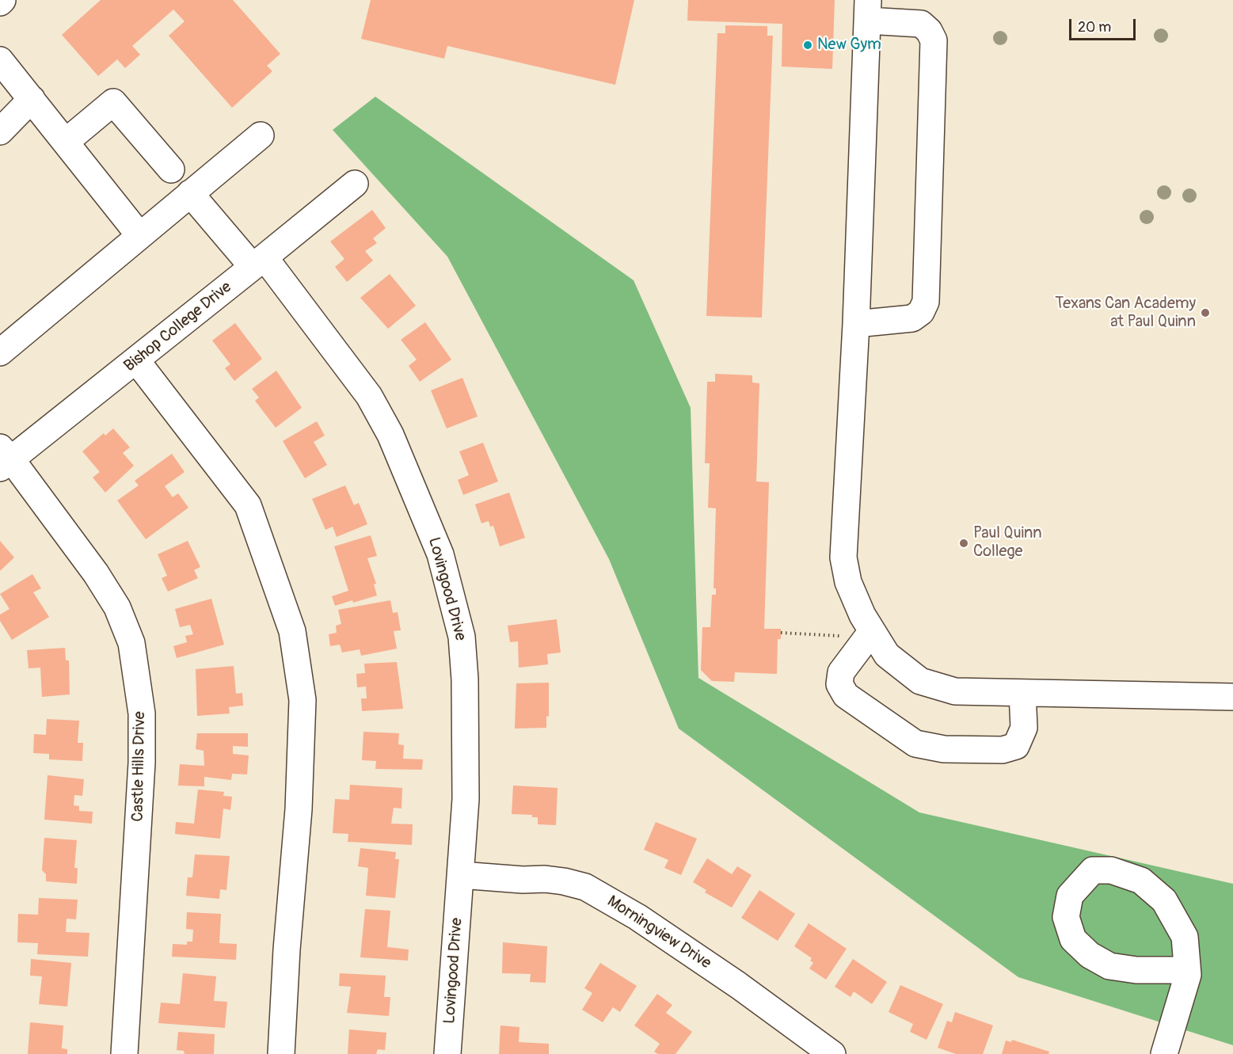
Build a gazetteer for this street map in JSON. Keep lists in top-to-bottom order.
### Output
{
  "streets": {
    "street": [
      "Bishop College Drive",
      "Lovingood Drive",
      "Castle Hills Drive",
      "Morningview Drive"
    ]
  },
  "crossings": [
    ["Bishop College Drive", "Lovingood Drive"],
    ["Bishop College Drive", "Castle Hills Drive"],
    ["Lovingood Drive", "Morningview Drive"]
  ],
  "places": ["New Gym", "Texans Can Academy at Paul Quinn", "Paul Quinn College"],
  "scale_bar": "20 m"
}
